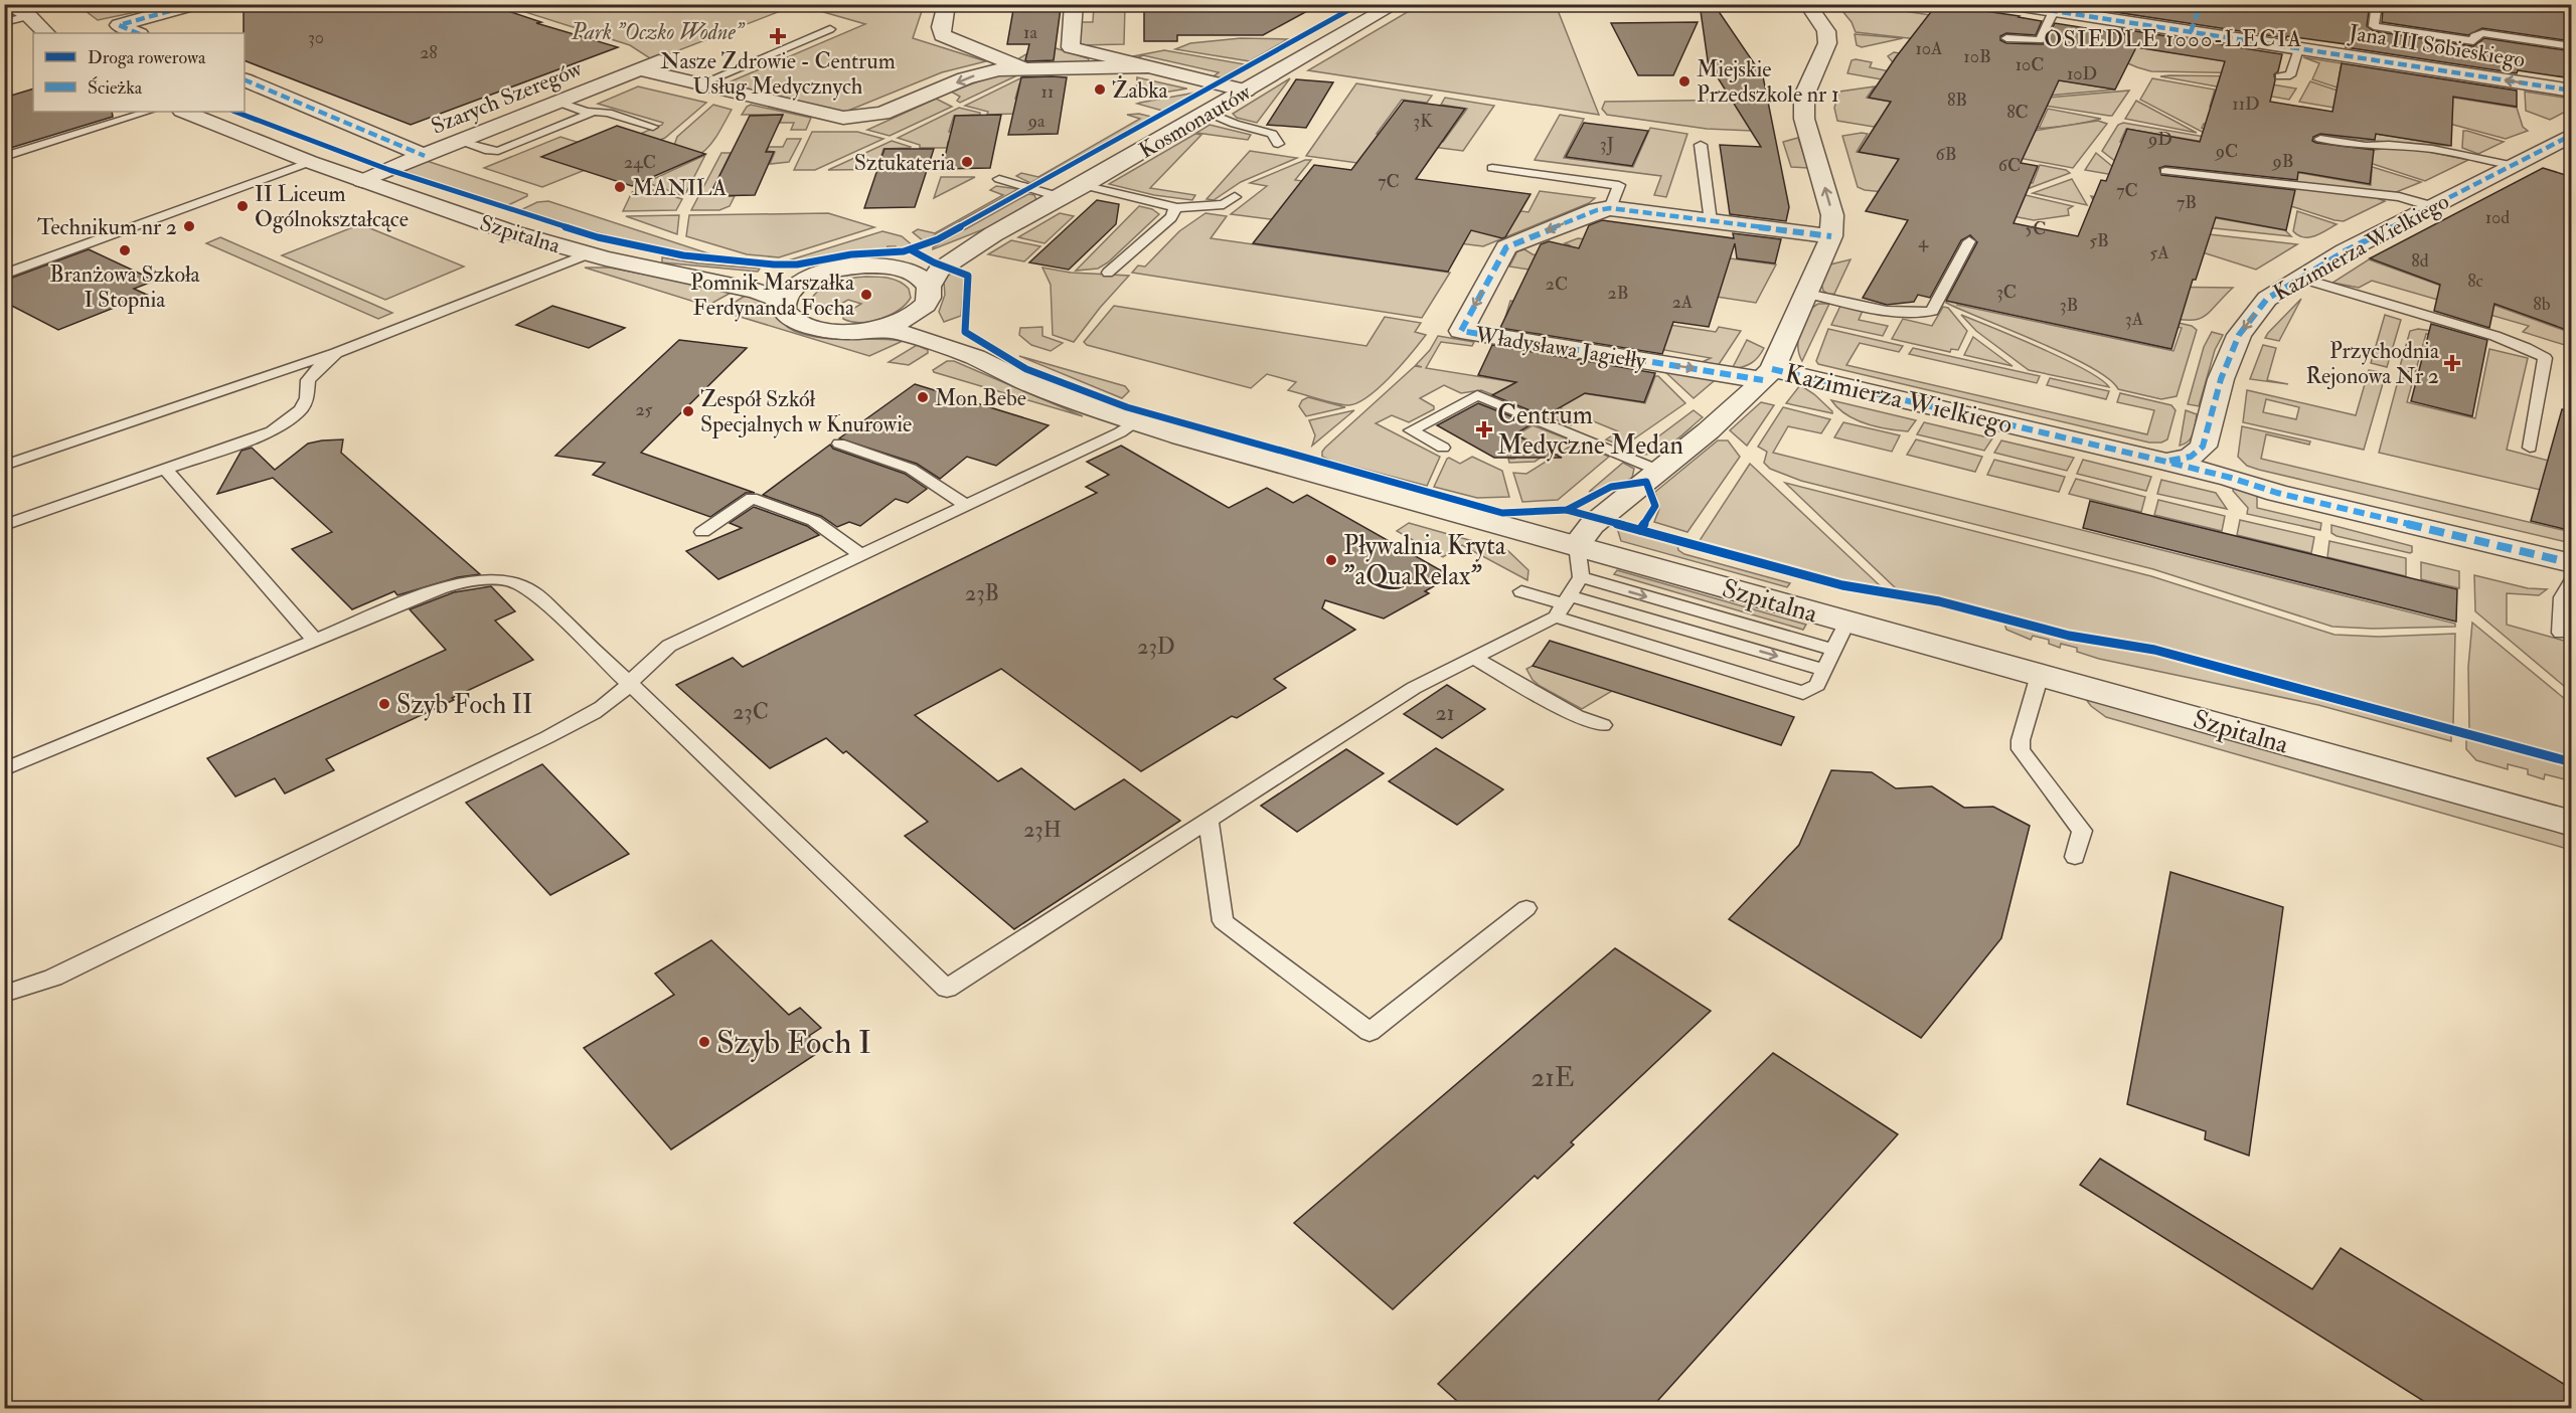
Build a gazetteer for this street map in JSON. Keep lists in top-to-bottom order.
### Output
{
  "streets": {
    "street": [
      "Jana III Sobieskiego",
      "Szarych Szeregów",
      "Kosmonautów",
      "Szpitalna",
      "Kazimierza Wielkiego",
      "Władysława Jagiełły"
    ]
  },
  "crossings": [
    ["Kosmonautów", "Szpitalna"],
    ["Kazimierza Wielkiego", "Władysława Jagiełły"]
  ],
  "one_way": ["Jana III Sobieskiego"],
  "districts": ["OSIEDLE 1000-LECIA"],
  "parks": ["Park \"Oczko Wodne\""],
  "places": {
    "health": ["Nasze Zdrowie - Centrum Usług Medycznych", "Przychodnia Rejonowa Nr 2", "Centrum Medyczne Medan"],
    "other": [
      "Miejskie Przedszkole nr 1",
      "Żabka",
      "Sztukateria",
      "MANILA",
      "II Liceum Ogólnokształcące",
      "Technikum nr 2",
      "Branżowa Szkoła I Stopnia",
      "Pomnik Marszałka Ferdynanda Focha",
      "Mon Bebe",
      "Zespół Szkół Specjalnych w Knurowie",
      "Pływalnia Kryta \"aQuaRelax\"",
      "Szyb Foch II",
      "Szyb Foch I"
    ]
  },
  "house_numbers": [
    "1a",
    "30",
    "10A",
    "28",
    "10B",
    "10C",
    "10D",
    "11",
    "8B",
    "11D",
    "8C",
    "9a",
    "3K",
    "9D",
    "3J",
    "9C",
    "6B",
    "9B",
    "24C",
    "6C",
    "7C",
    "7C",
    "7B",
    "10d",
    "5C",
    "5B",
    "4",
    "5A",
    "8d",
    "8c",
    "2C",
    "3C",
    "2B",
    "2A",
    "8b",
    "3B",
    "3A",
    "25",
    "23B",
    "23D",
    "23C",
    "21",
    "23H",
    "21E"
  ],
  "legend": ["Droga rowerowa", "Ścieżka"]
}
